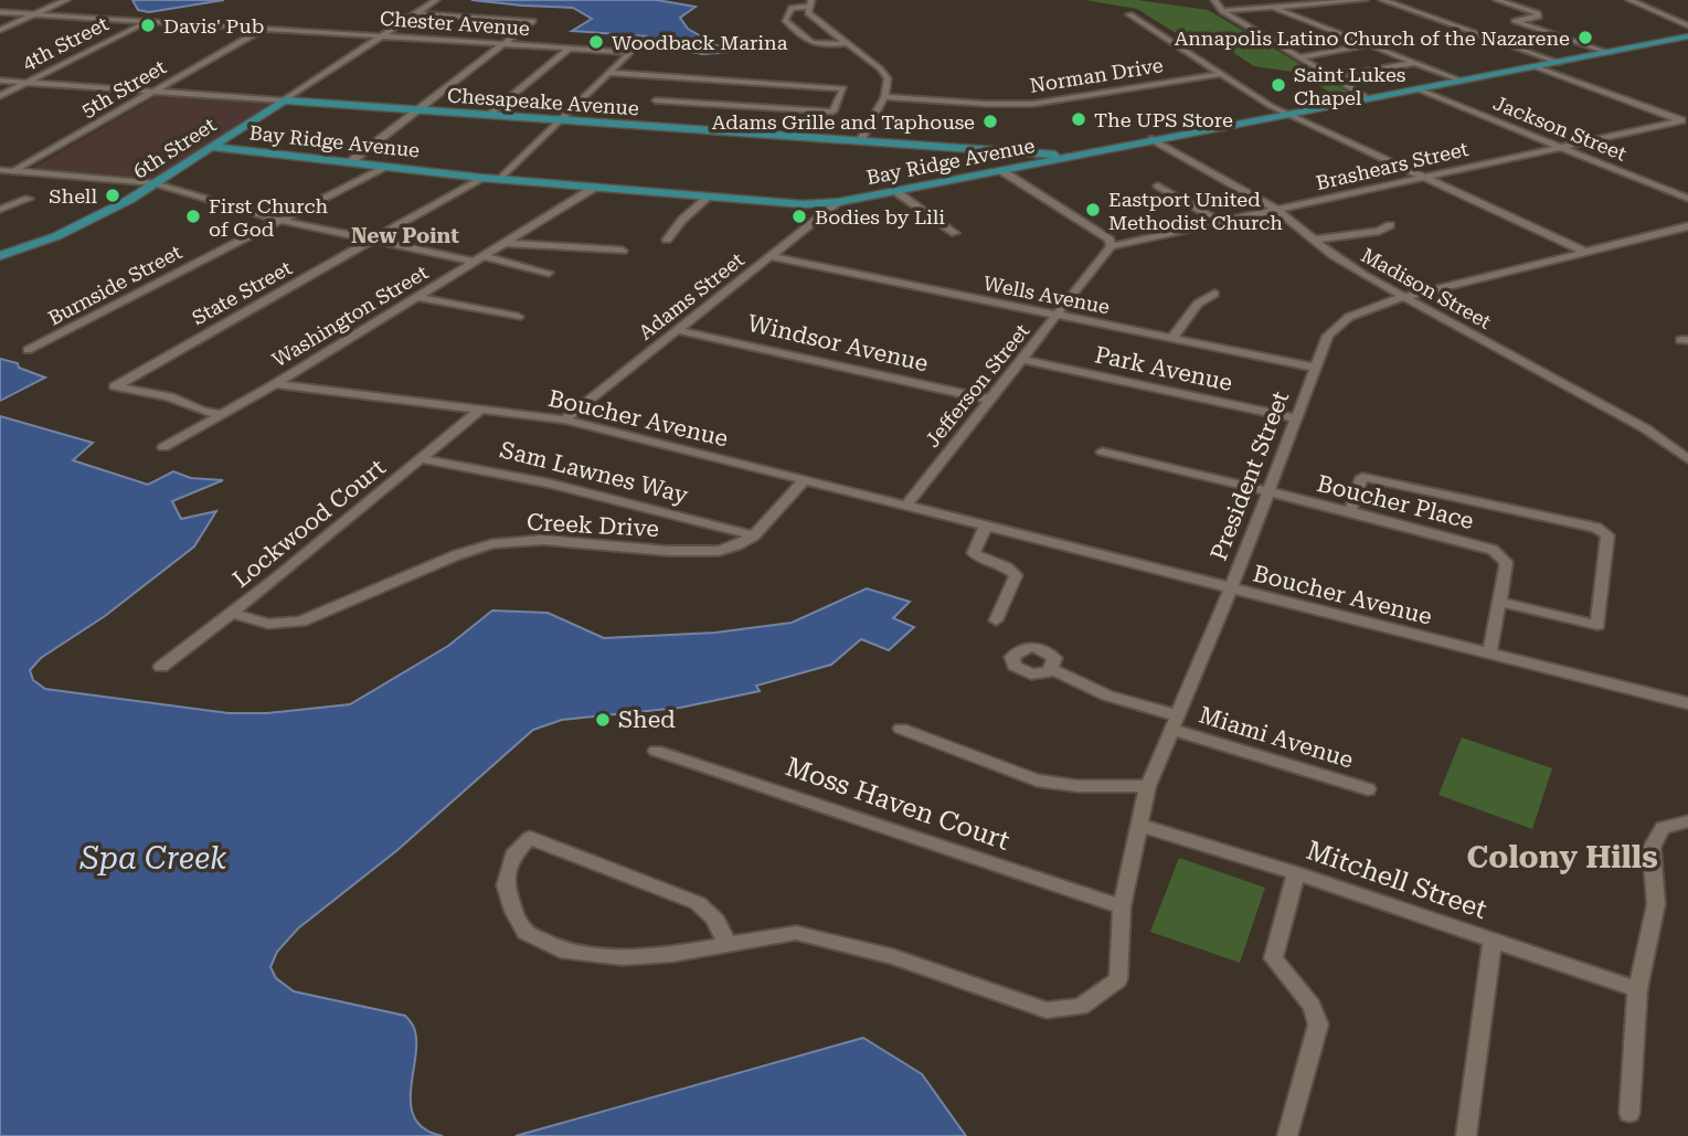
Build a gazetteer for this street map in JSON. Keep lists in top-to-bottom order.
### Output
{
  "streets": {
    "main road": ["Chesapeake Avenue", "Bay Ridge Avenue", "6th Street"],
    "street": [
      "Chester Avenue",
      "4th Street",
      "Norman Drive",
      "5th Street",
      "Jackson Street",
      "Brashears Street",
      "Burnside Street",
      "Madison Street",
      "State Street",
      "Wells Avenue",
      "Adams Street",
      "Washington Street",
      "Windsor Avenue",
      "Park Avenue",
      "Jefferson Street",
      "Boucher Avenue",
      "Sam Lawnes Way",
      "President Street",
      "Boucher Place",
      "Lockwood Court",
      "Creek Drive",
      "Miami Avenue",
      "Moss Haven Court",
      "Mitchell Street"
    ]
  },
  "crossings": [
    ["Chester Avenue", "4th Street"],
    ["Chester Avenue", "5th Street"],
    ["Chester Avenue", "6th Street"],
    ["4th Street", "Chesapeake Avenue"],
    ["5th Street", "Chesapeake Avenue"],
    ["Chesapeake Avenue", "Bay Ridge Avenue"],
    ["Chesapeake Avenue", "6th Street"],
    ["Jackson Street", "Bay Ridge Avenue"],
    ["Jackson Street", "Brashears Street"],
    ["Bay Ridge Avenue", "6th Street"],
    ["Bay Ridge Avenue", "Burnside Street"],
    ["Bay Ridge Avenue", "Madison Street"],
    ["Bay Ridge Avenue", "State Street"],
    ["Bay Ridge Avenue", "Adams Street"],
    ["Bay Ridge Avenue", "Washington Street"],
    ["Brashears Street", "Madison Street"],
    ["Brashears Street", "Jefferson Street"],
    ["Madison Street", "President Street"],
    ["State Street", "Washington Street"],
    ["Wells Avenue", "Adams Street"],
    ["Wells Avenue", "Jefferson Street"],
    ["Wells Avenue", "President Street"],
    ["Adams Street", "Windsor Avenue"],
    ["Adams Street", "Boucher Avenue"],
    ["Washington Street", "Boucher Avenue"],
    ["Windsor Avenue", "Jefferson Street"],
    ["Park Avenue", "Jefferson Street"],
    ["Park Avenue", "President Street"],
    ["Jefferson Street", "Boucher Avenue"],
    ["Boucher Avenue", "President Street"],
    ["Boucher Avenue", "Boucher Place"],
    ["Boucher Avenue", "Lockwood Court"],
    ["Boucher Avenue", "Creek Drive"],
    ["Sam Lawnes Way", "Lockwood Court"],
    ["Sam Lawnes Way", "Creek Drive"],
    ["President Street", "Boucher Place"],
    ["President Street", "Miami Avenue"],
    ["President Street", "Moss Haven Court"],
    ["President Street", "Mitchell Street"],
    ["Lockwood Court", "Creek Drive"]
  ],
  "districts": ["New Point", "Colony Hills"],
  "water": ["Spa Creek"],
  "places": [
    "Davis' Pub",
    "Annapolis Latino Church of the Nazarene",
    "Woodback Marina",
    "Saint Lukes Chapel",
    "The UPS Store",
    "Adams Grille and Taphouse",
    "Shell",
    "Eastport United Methodist Church",
    "First Church of God",
    "Bodies by Lili",
    "Shed"
  ]
}
